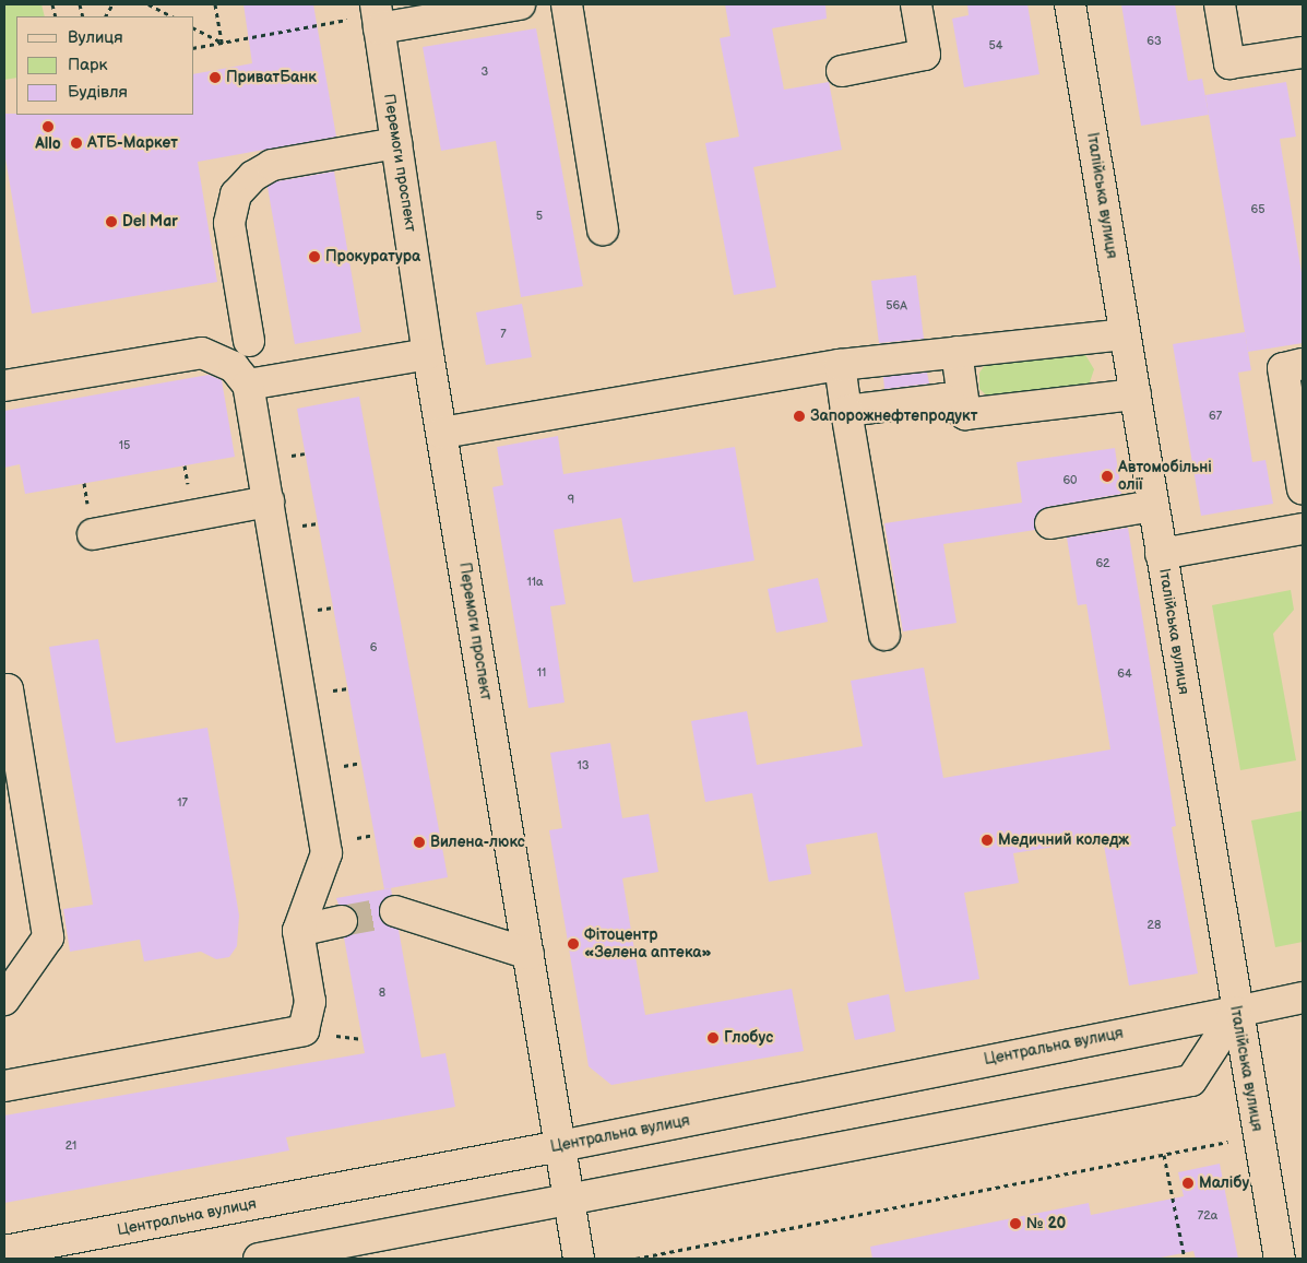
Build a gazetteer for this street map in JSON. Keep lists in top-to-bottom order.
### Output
{
  "streets": {
    "main road": ["Перемоги проспект", "Італійська вулиця", "Центральна вулиця"]
  },
  "crossings": [
    ["Перемоги проспект", "Центральна вулиця"],
    ["Італійська вулиця", "Центральна вулиця"]
  ],
  "places": [
    "ПриватБанк",
    "Allo",
    "АТБ-Маркет",
    "Del Mar",
    "Прокуратура",
    "Запорожнефтепродукт",
    "Автомобільні олії",
    "Медичний коледж",
    "Вилена-люкс",
    "Фітоцентр «Зелена аптека»",
    "Глобус",
    "Малібу",
    "№ 20"
  ],
  "house_numbers": [
    "63",
    "54",
    "3",
    "65",
    "5",
    "56А",
    "7",
    "67",
    "15",
    "60",
    "9",
    "62",
    "11а",
    "6",
    "11",
    "64",
    "13",
    "17",
    "28",
    "8",
    "21",
    "72а"
  ],
  "legend": ["Вулиця", "Парк", "Будівля"]
}
